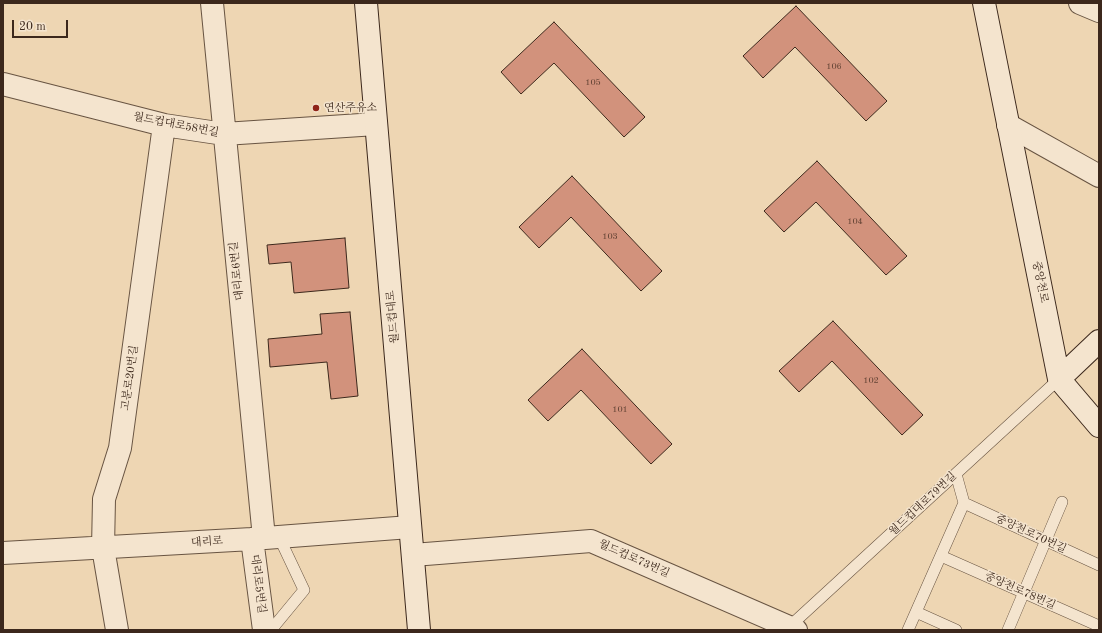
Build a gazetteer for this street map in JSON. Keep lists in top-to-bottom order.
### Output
{
  "streets": {
    "street": [
      "월드컵대로58번길",
      "대리로6번길",
      "중앙천로",
      "월드컵대로",
      "고분로20번길",
      "대리로",
      "월드컵로73번길",
      "대리로5번길"
    ],
    "lane": ["월드컵대로79번길", "중앙천로70번길", "중앙천로78번길"]
  },
  "crossings": [
    ["월드컵대로58번길", "대리로6번길"],
    ["월드컵대로58번길", "월드컵대로"],
    ["월드컵대로58번길", "고분로20번길"],
    ["대리로6번길", "대리로"],
    ["대리로6번길", "대리로5번길"],
    ["중앙천로", "월드컵대로79번길"],
    ["월드컵대로", "대리로"],
    ["월드컵대로", "월드컵로73번길"],
    ["고분로20번길", "대리로"],
    ["월드컵대로79번길", "월드컵로73번길"],
    ["대리로", "대리로5번길"]
  ],
  "places": ["연산주유소"],
  "house_numbers": [
    "106",
    "105",
    "104",
    "103",
    "102",
    "101"
  ],
  "scale_bar": "20 m"
}
